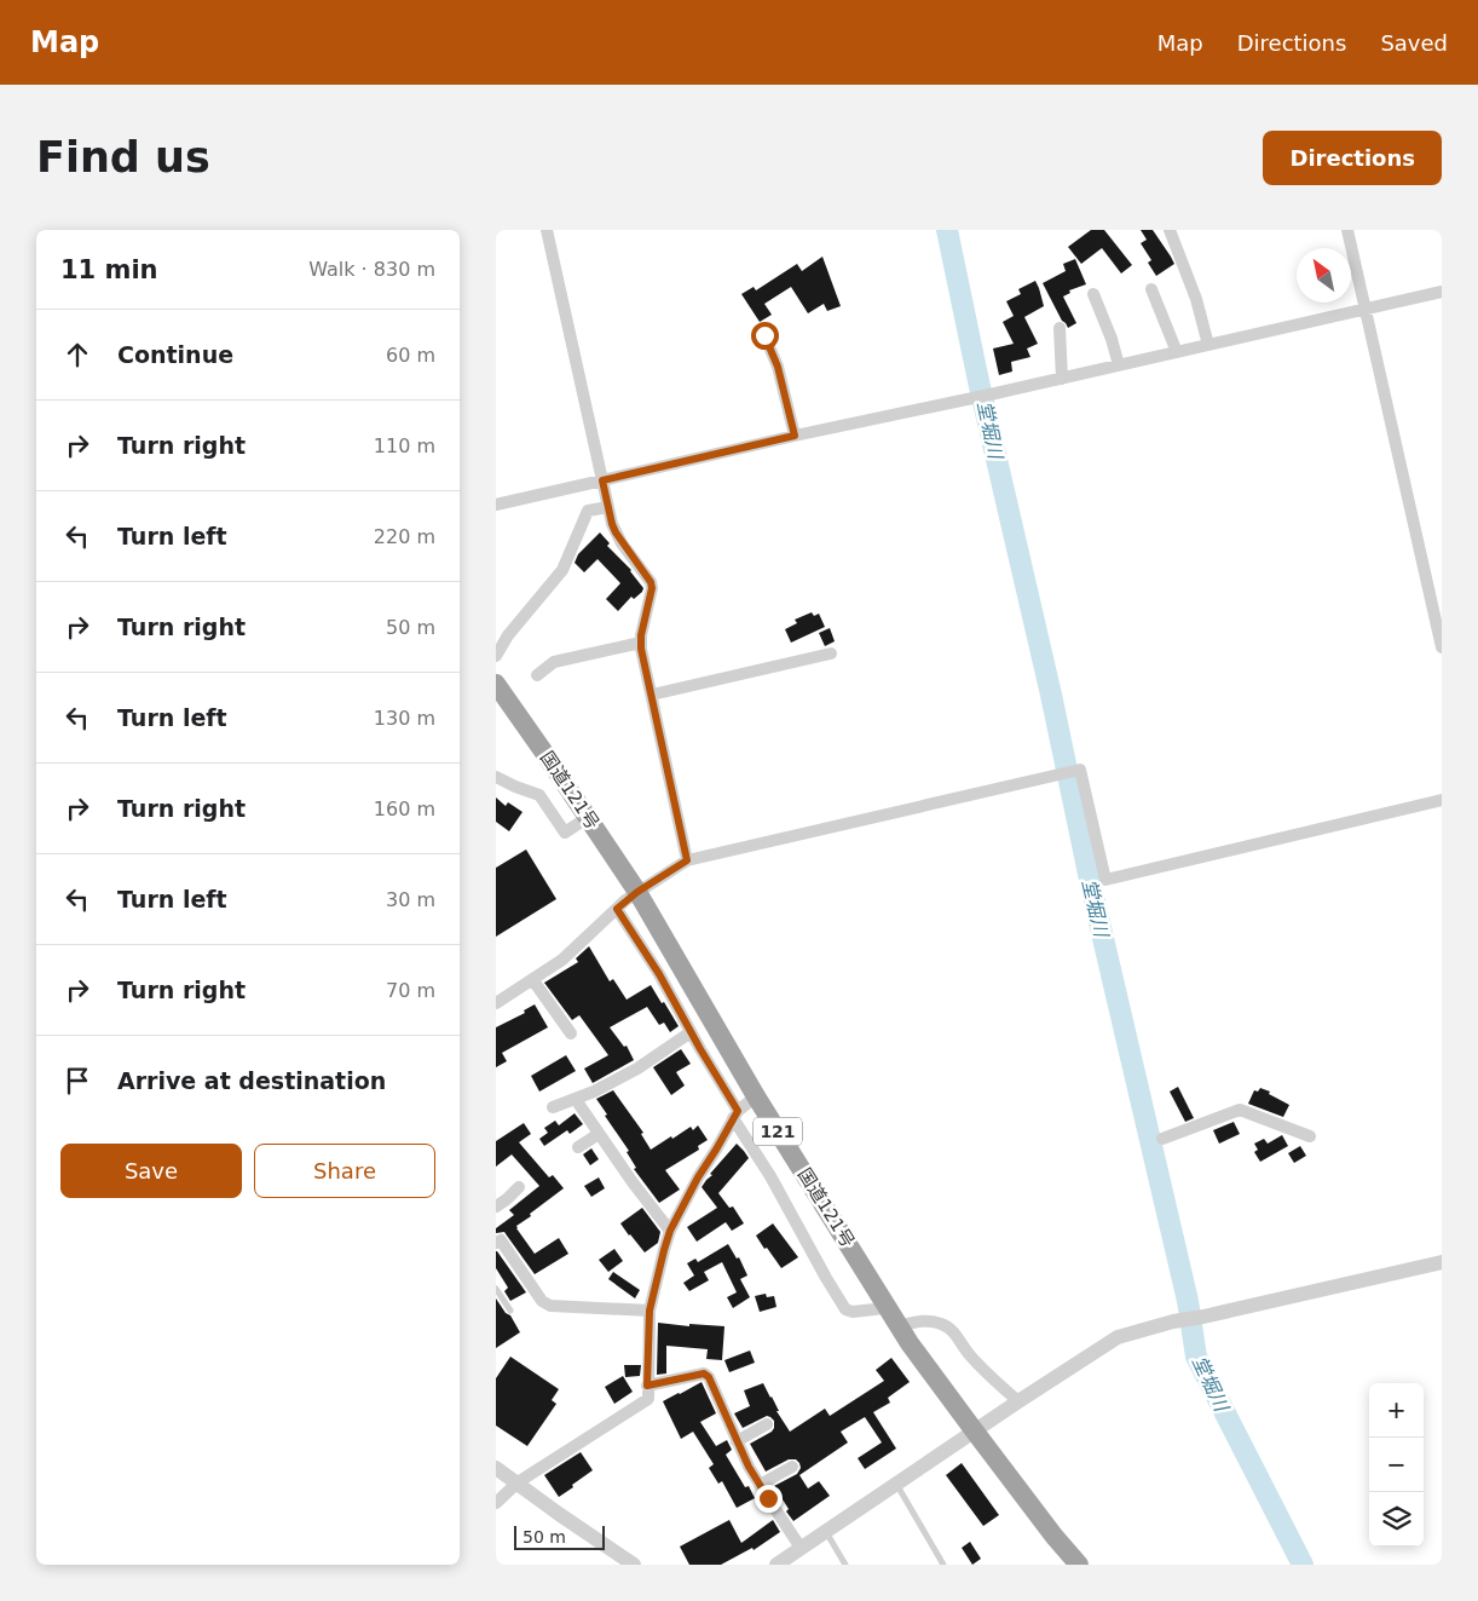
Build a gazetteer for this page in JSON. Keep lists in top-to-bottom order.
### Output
{
  "streets": {
    "highway": ["国道121号", "121"]
  },
  "water": ["堂堀川"],
  "scale_bar": "50 m",
  "north": "top left",
  "page": {
    "header": "Map",
    "nav": ["Map", "Directions", "Saved"],
    "buttons": [
      "Directions",
      ["Save", "Share"]
    ],
    "title": "Find us",
    "heading": ["11 min", "Walk · 830 m"],
    "list": [
      ["Continue", "60 m"],
      ["Turn right", "110 m"],
      ["Turn left", "220 m"],
      ["Turn right", "50 m"],
      ["Turn left", "130 m"],
      ["Turn right", "160 m"],
      ["Turn left", "30 m"],
      ["Turn right", "70 m"],
      "Arrive at destination"
    ],
    "map_buttons": ["+", "−"],
    "scale": "50 m"
  }
}
